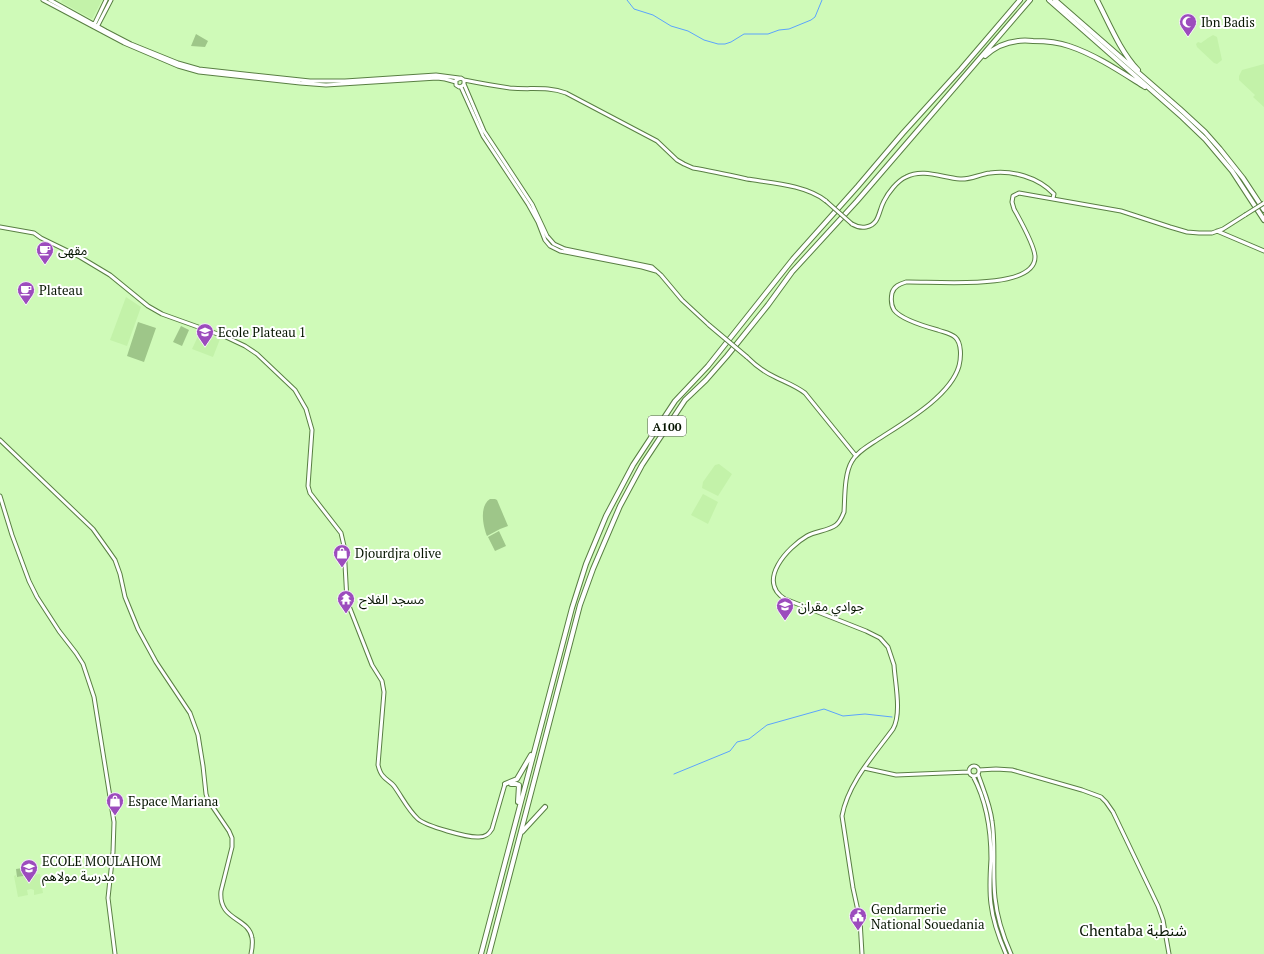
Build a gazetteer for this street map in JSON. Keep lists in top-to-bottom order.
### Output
{
  "streets": {
    "highway": ["A100"]
  },
  "districts": ["Chentaba شنطبة"],
  "places": {
    "mosque": ["Ibn Badis"],
    "cafe": ["مقهى", "Plateau"],
    "school or university": ["Ecole Plateau 1", "جوادي مقران", "ECOLE MOULAHOM مدرسة مولاهم"],
    "shop": ["Djourdjra olive", "Espace Mariana"],
    "temple": ["مسجد الفلاح"],
    "public building": ["Gendarmerie National Souedania"]
  }
}
